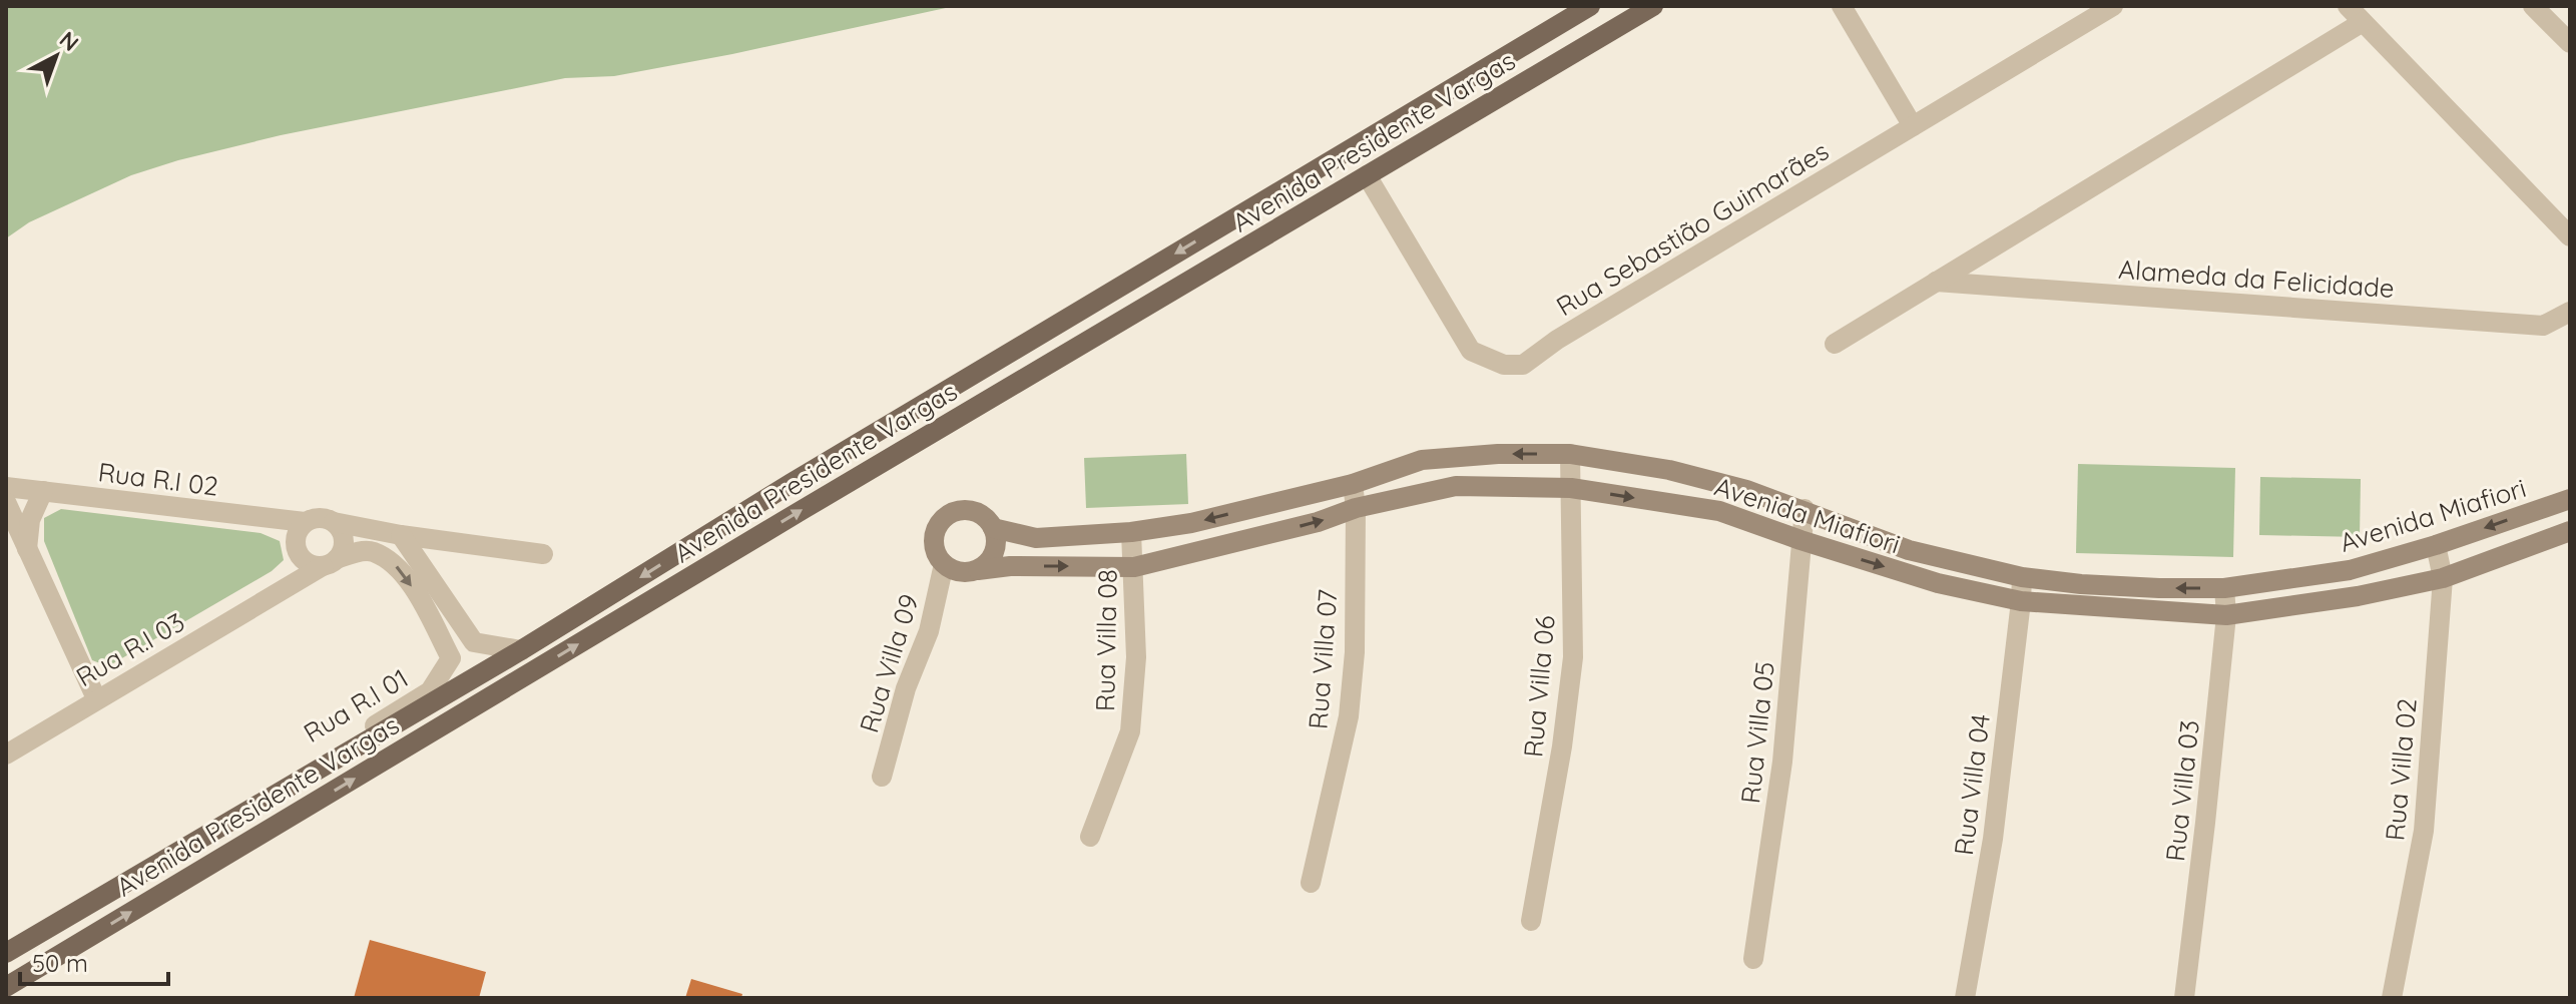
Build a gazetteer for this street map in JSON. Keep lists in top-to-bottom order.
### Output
{
  "streets": {
    "main road": ["Avenida Presidente Vargas"],
    "street": [
      "Rua Sebastião Guimarães",
      "Alameda da Felicidade",
      "Rua R.I 02",
      "Avenida Miafiori",
      "Rua Villa 08",
      "Rua R.I 03",
      "Rua Villa 07",
      "Rua Villa 09",
      "Rua Villa 06",
      "Rua R.I 01",
      "Rua Villa 05",
      "Rua Villa 02",
      "Rua Villa 04",
      "Rua Villa 03"
    ]
  },
  "crossings": [
    ["Avenida Presidente Vargas", "Rua Sebastião Guimarães"],
    ["Avenida Presidente Vargas", "Rua R.I 01"],
    ["Rua R.I 02", "Rua R.I 03"],
    ["Avenida Miafiori", "Rua Villa 08"],
    ["Avenida Miafiori", "Rua Villa 07"],
    ["Avenida Miafiori", "Rua Villa 09"],
    ["Avenida Miafiori", "Rua Villa 06"],
    ["Avenida Miafiori", "Rua Villa 05"],
    ["Avenida Miafiori", "Rua Villa 02"],
    ["Avenida Miafiori", "Rua Villa 04"],
    ["Avenida Miafiori", "Rua Villa 03"]
  ],
  "scale_bar": "50 m",
  "north": "top right"
}
